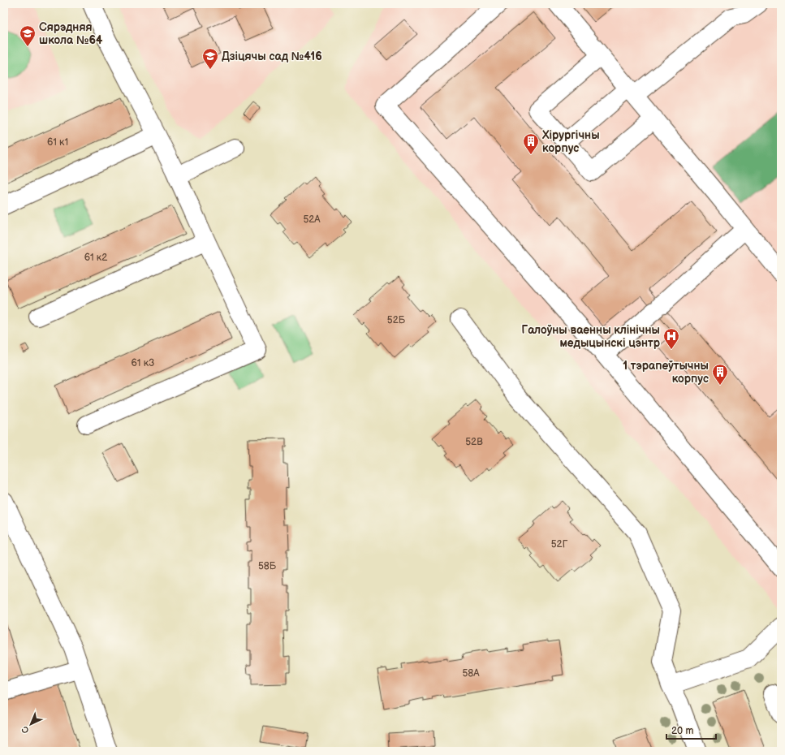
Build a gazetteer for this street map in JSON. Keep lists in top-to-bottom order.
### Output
{
  "places": {
    "school or university": ["Сярэдняя школа №64", "Дзіцячы сад №416"],
    "building": ["Хірургічны корпус", "1 тэрапеўтычны корпус"],
    "hospital": ["Галоўны ваенны клінічны медыцынскі цэнтр"]
  },
  "house_numbers": [
    "61 к1",
    "52А",
    "61 к2",
    "52Б",
    "61 к3",
    "52В",
    "52Г",
    "58Б",
    "58А"
  ],
  "scale_bar": "20 m",
  "north": "bottom left"
}
